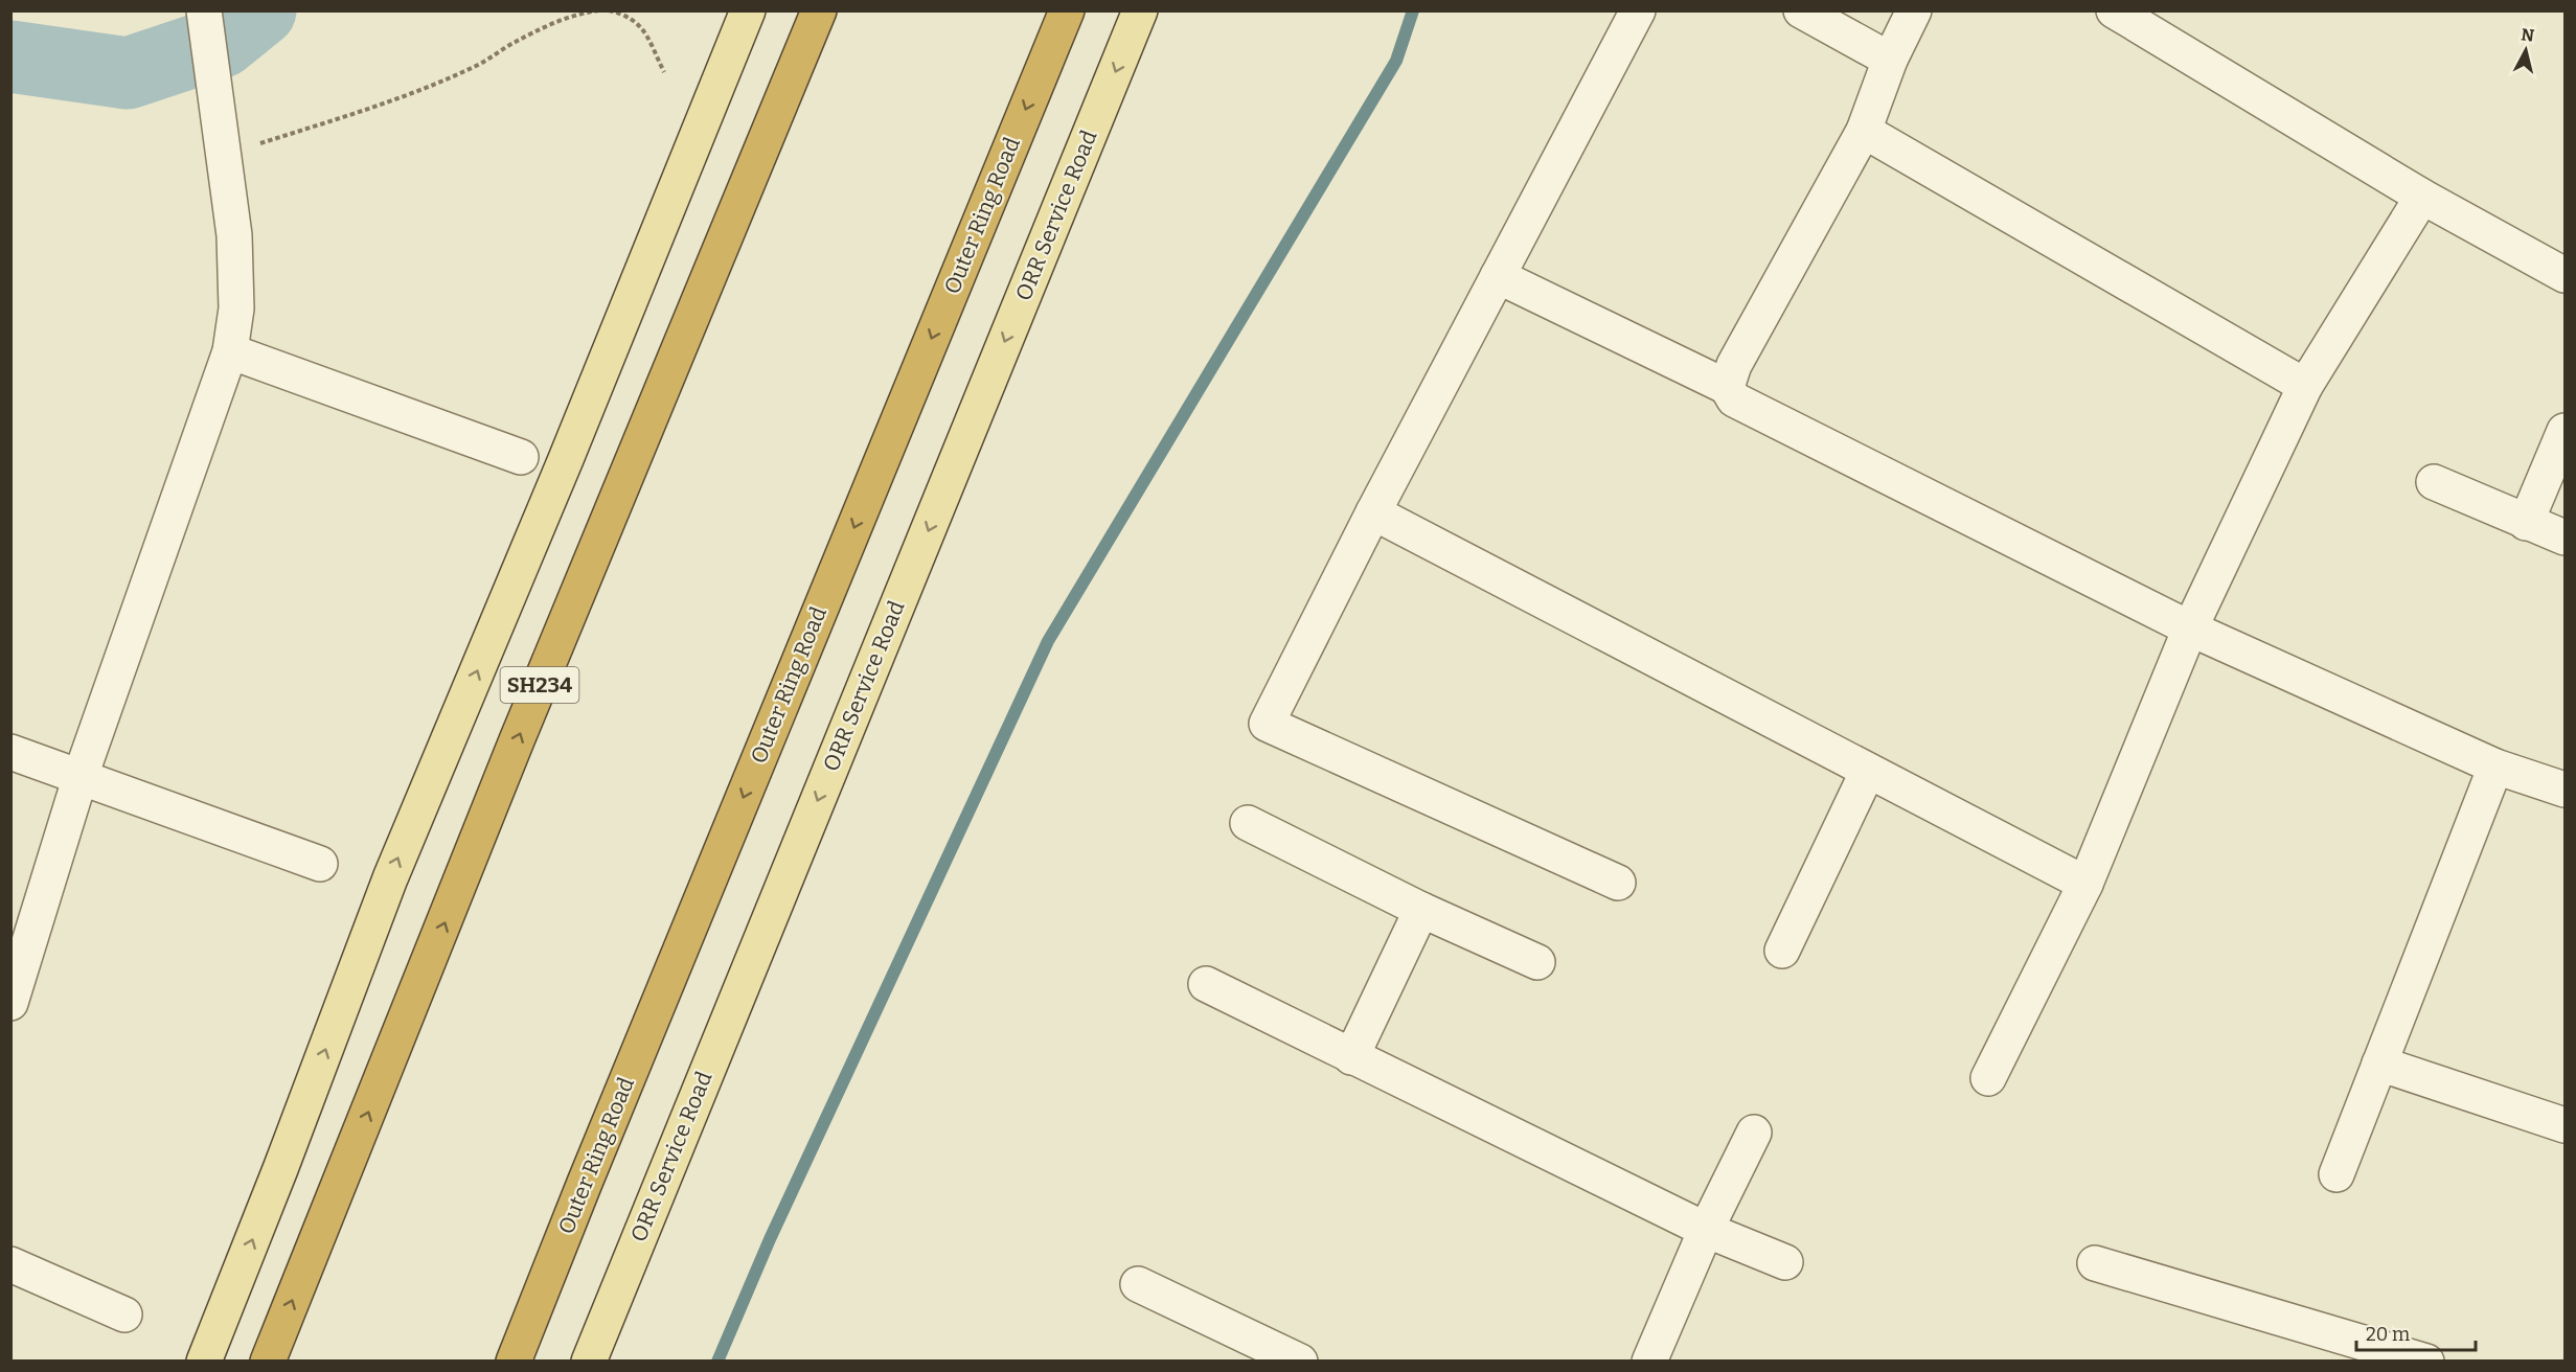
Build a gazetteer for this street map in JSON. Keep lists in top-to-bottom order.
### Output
{
  "streets": {
    "highway": ["Outer Ring Road", "SH234"],
    "main road": ["ORR Service Road"]
  },
  "one_way": ["ORR Service Road"],
  "scale_bar": "20 m",
  "north": "top"
}
